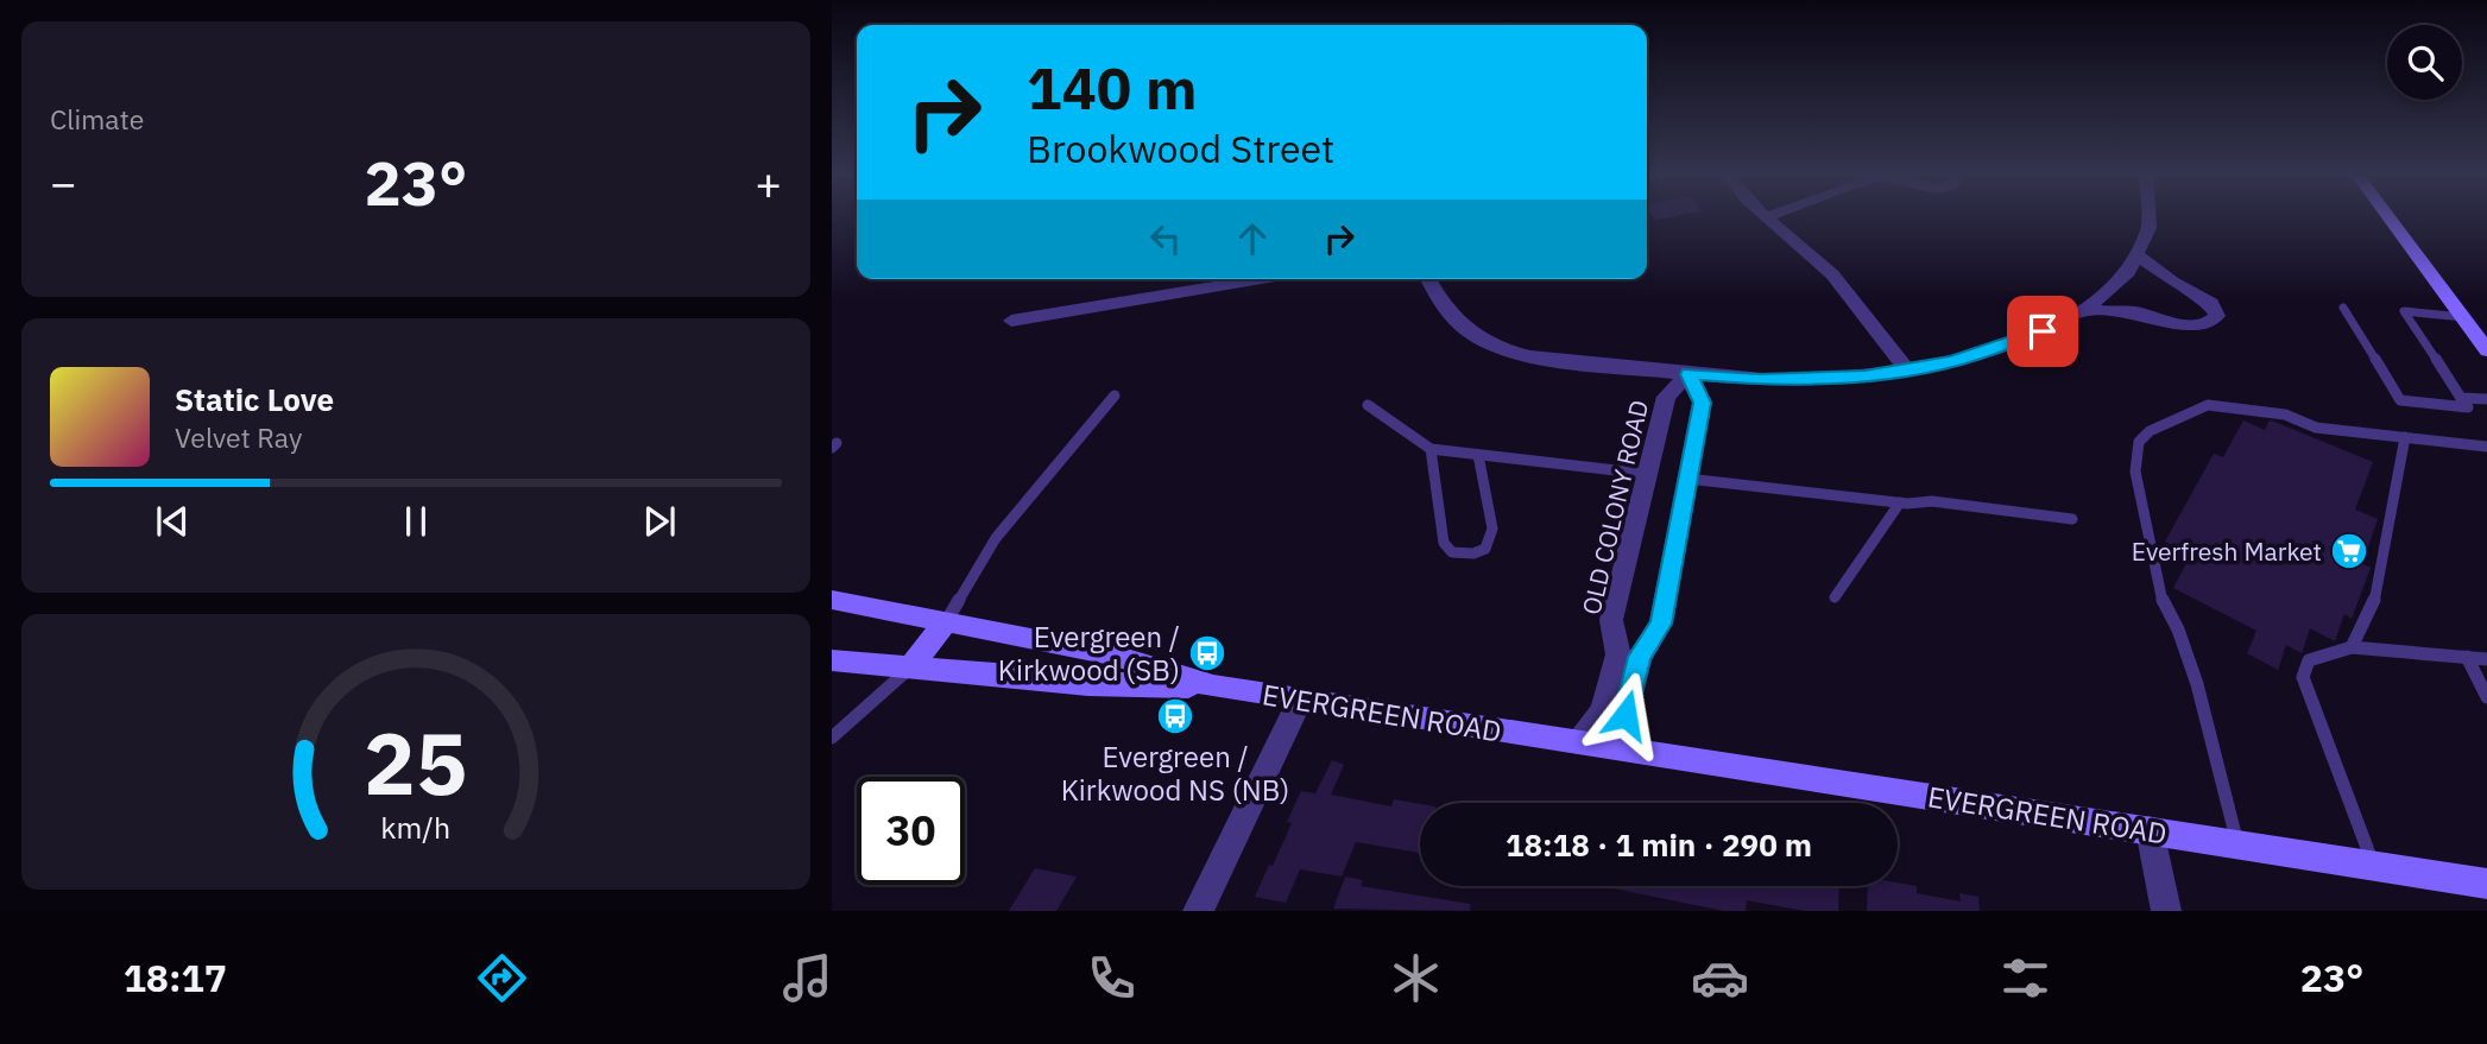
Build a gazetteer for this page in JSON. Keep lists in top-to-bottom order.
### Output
{
  "streets": {
    "street": ["OLD COLONY ROAD", "EVERGREEN ROAD"]
  },
  "crossings": [
    ["OLD COLONY ROAD", "EVERGREEN ROAD"]
  ],
  "places": {
    "supermarket": ["Everfresh Market"],
    "bus stop": ["Evergreen / Kirkwood (SB)", "Evergreen / Kirkwood NS (NB)"]
  },
  "page": {
    "tile": "Climate",
    "turn": ["140 m", "Brookwood Street"],
    "heat": ["−", "23°", "+"],
    "song": ["Static Love", "Velvet Ray"],
    "limit": "30",
    "trip": "18:18 · 1 min · 290 m",
    "tabs": ["18:17", "23°"],
    "gauge": ["25", "km/h"]
  }
}
